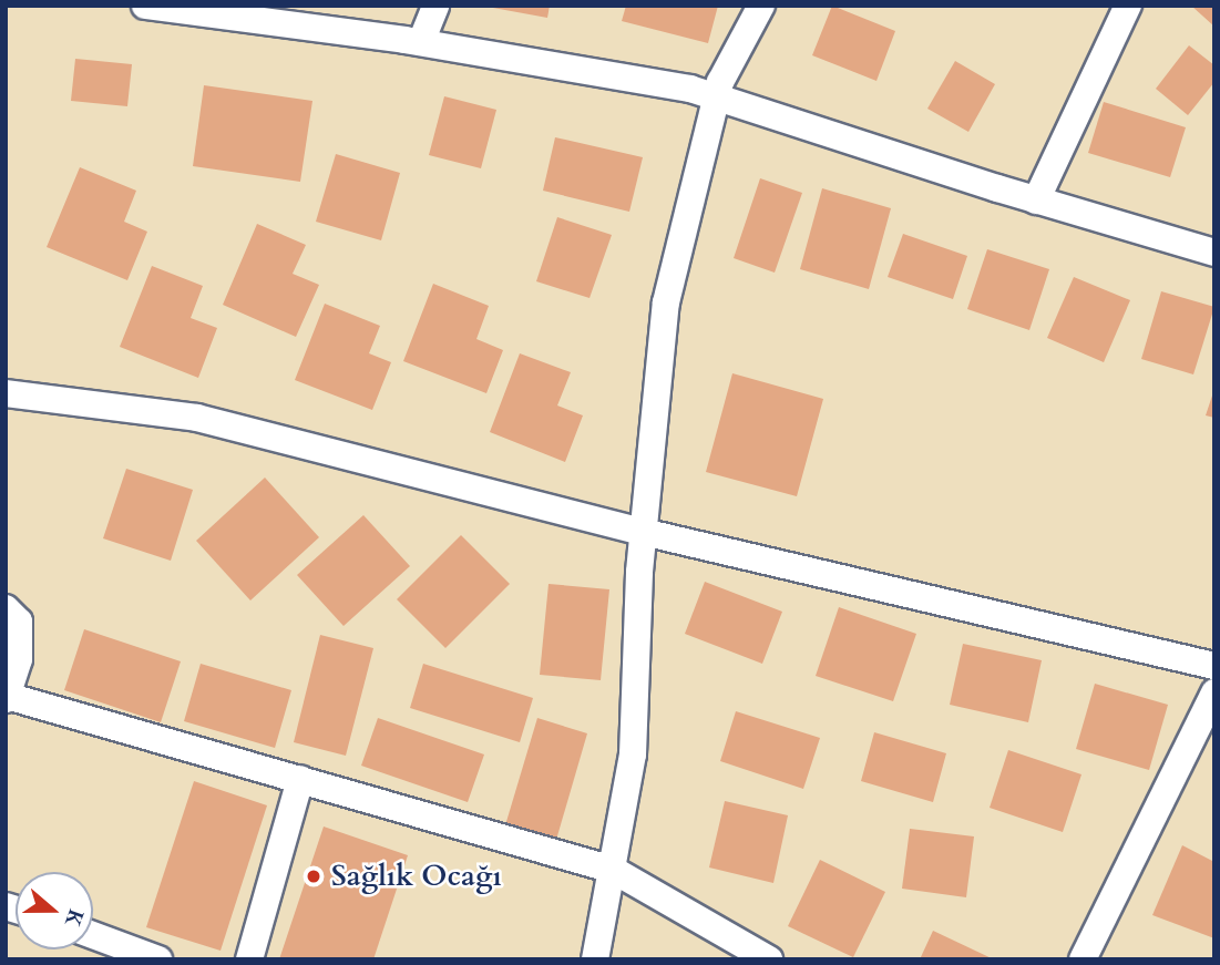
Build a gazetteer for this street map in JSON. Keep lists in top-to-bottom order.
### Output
{
  "places": ["Sağlık Ocağı"],
  "north": "right"
}
